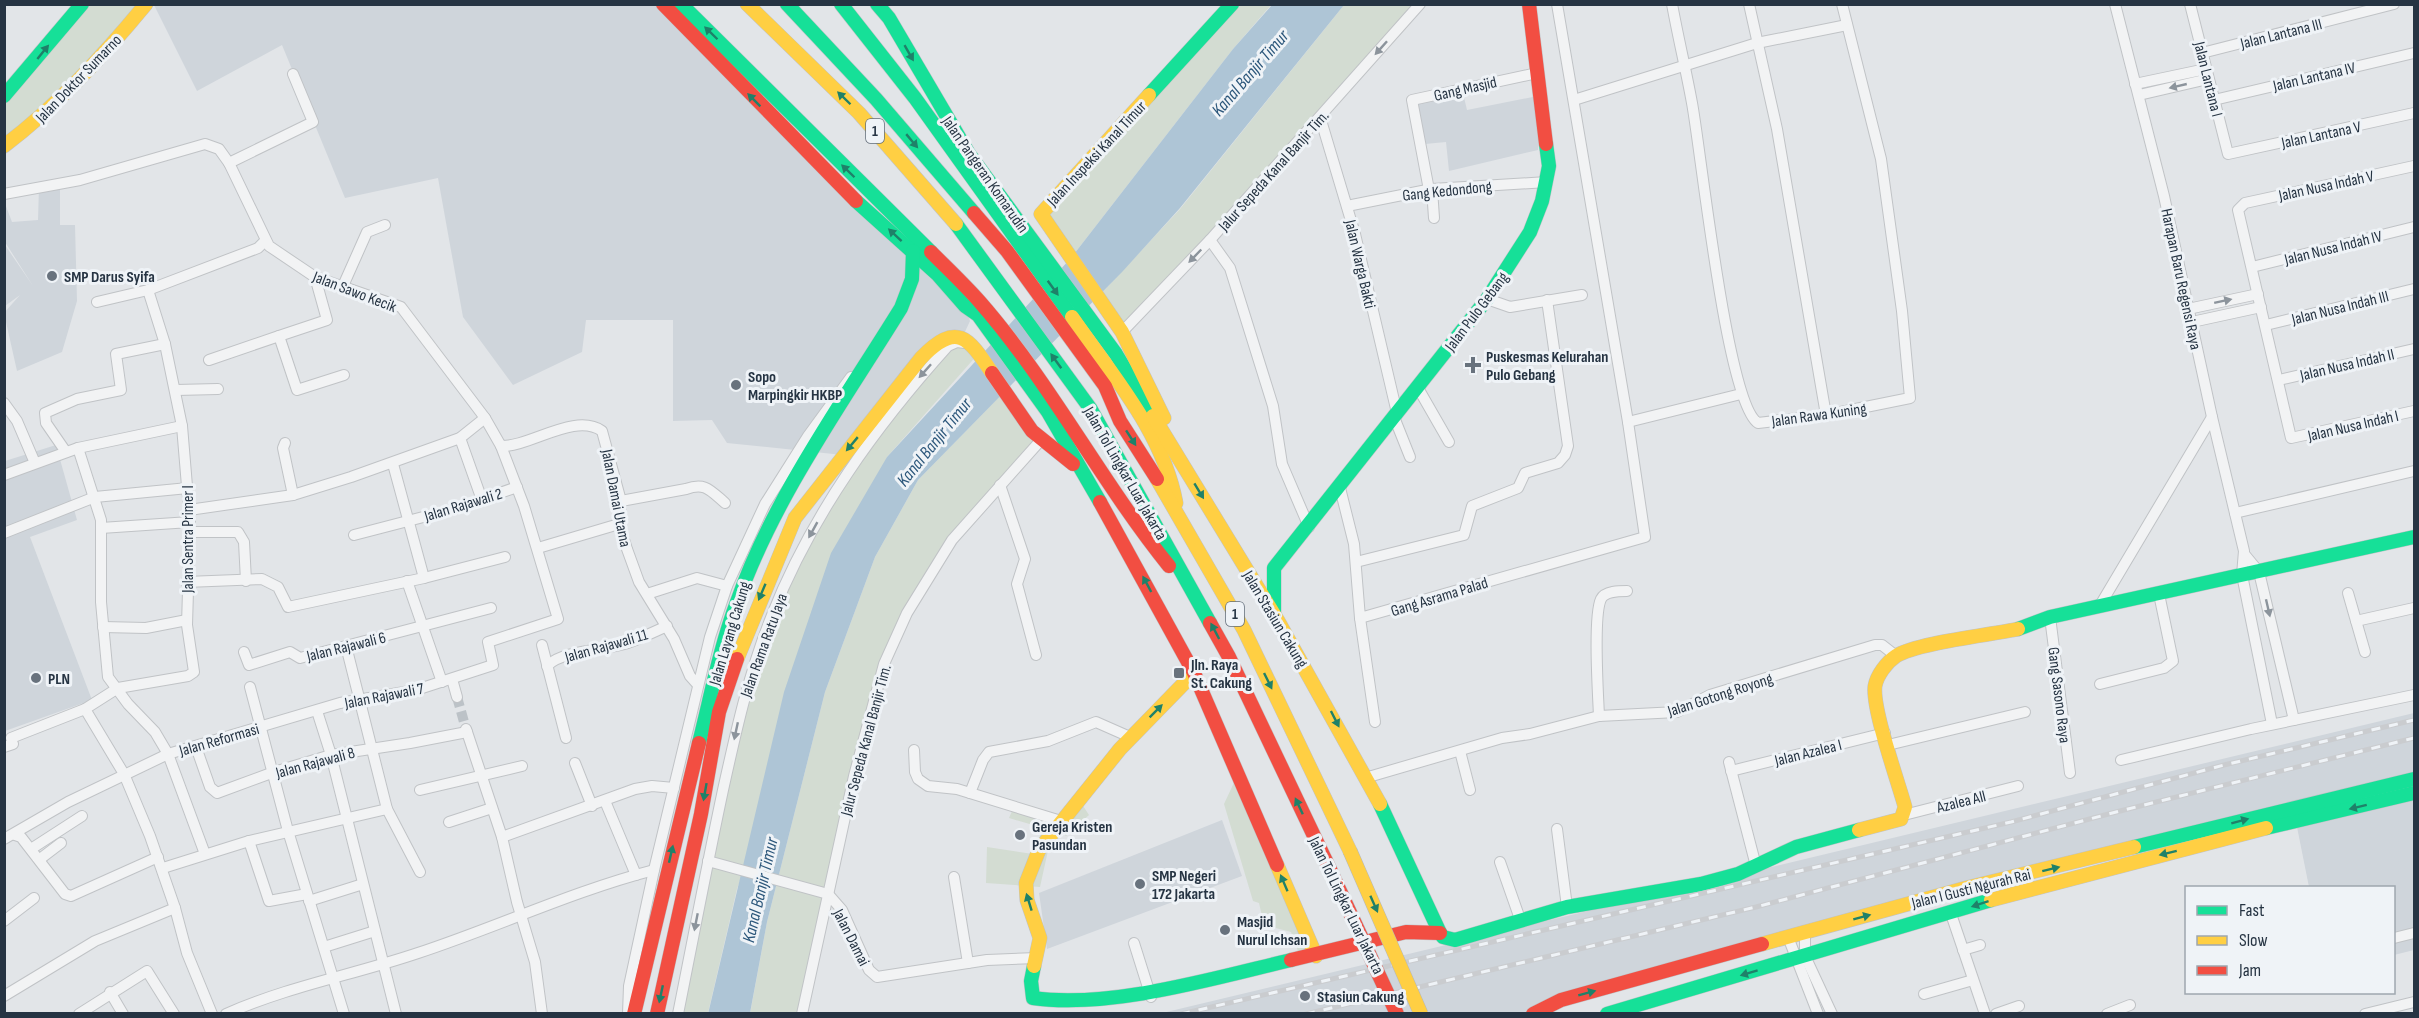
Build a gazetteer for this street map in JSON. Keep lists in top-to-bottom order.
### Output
{
  "streets": {
    "main road": [
      "Jalan Doktor Sumarno",
      "1",
      "Jalan Inspeksi Kanal Timur",
      "Jalan Pangeran Komarudin",
      "Jalan Pulo Gebang",
      "Jalan Tol Lingkar Luar Jakarta",
      "Jalan Stasiun Cakung",
      "Jalan Layang Cakung",
      "Jalan I Gusti Ngurah Rai"
    ],
    "street": [
      "Jalan Lantana III",
      "Jalan Lantana IV",
      "Jalan Lantana I",
      "Gang Masjid",
      "Jalan Lantana V",
      "Jalur Sepeda Kanal Banjir Tim.",
      "Jalan Nusa Indah V",
      "Gang Kedondong",
      "Jalan Nusa Indah IV",
      "Jalan Warga Bakti",
      "Harapan Baru Regensi Raya",
      "Jalan Sawo Kecik",
      "Jalan Nusa Indah III",
      "Jalan Nusa Indah II",
      "Jalan Rawa Kuning",
      "Jalan Nusa Indah I",
      "Jalan Damai Utama",
      "Jalan Rajawali 2",
      "Jalan Sentra Primer I",
      "Gang Asrama Palad",
      "Jalan Rajawali 11",
      "Jalan Rama Ratu Jaya",
      "Jalan Rajawali 6",
      "Jalan Gotong Royong",
      "Jalan Rajawali 7",
      "Gang Sasono Raya",
      "Jalan Reformasi",
      "Jalan Azalea I",
      "Jalan Rajawali 8",
      "Azalea All",
      "Jalan Damai"
    ]
  },
  "crossings": [
    ["Jalan Lantana III", "Jalan Lantana I"],
    ["Jalan Lantana IV", "Jalan Lantana I"],
    ["Jalan Lantana I", "Jalan Lantana V"],
    ["Gang Masjid", "Gang Kedondong"],
    ["Gang Masjid", "Jalan Pulo Gebang"],
    ["Jalan Inspeksi Kanal Timur", "Jalur Sepeda Kanal Banjir Tim."],
    ["Jalan Inspeksi Kanal Timur", "Jalan Stasiun Cakung"],
    ["Jalur Sepeda Kanal Banjir Tim.", "Jalan Warga Bakti"],
    ["Jalur Sepeda Kanal Banjir Tim.", "Jalan Damai"],
    ["Jalan Pangeran Komarudin", "Jalan Stasiun Cakung"],
    ["Jalan Nusa Indah V", "Jalan Nusa Indah IV"],
    ["Gang Kedondong", "Jalan Warga Bakti"],
    ["Gang Kedondong", "Jalan Pulo Gebang"],
    ["Jalan Warga Bakti", "Jalan Pulo Gebang"],
    ["Jalan Nusa Indah II", "Jalan Nusa Indah I"],
    ["Jalan Damai Utama", "Jalan Rajawali 11"],
    ["Jalan Rajawali 2", "Jalan Rajawali 7"],
    ["Jalan Stasiun Cakung", "Jalan Gotong Royong"],
    ["Jalan Layang Cakung", "Jalan Rama Ratu Jaya"],
    ["Jalan Rama Ratu Jaya", "Jalan Damai"],
    ["Jalan Rajawali 7", "Jalan Reformasi"],
    ["Jalan Reformasi", "Jalan Rajawali 8"]
  ],
  "water": ["Kanal Banjir Timur"],
  "places": {
    "other": [
      "SMP Darus Syifa",
      "Sopo Marpingkir HKBP",
      "PLN",
      "Gereja Kristen Pasundan",
      "SMP Negeri 172 Jakarta",
      "Masjid Nurul Ichsan",
      "Stasiun Cakung"
    ],
    "health": ["Puskesmas Kelurahan Pulo Gebang"],
    "transit": ["Jln. Raya St. Cakung"]
  },
  "legend": ["Fast", "Slow", "Jam"]
}
